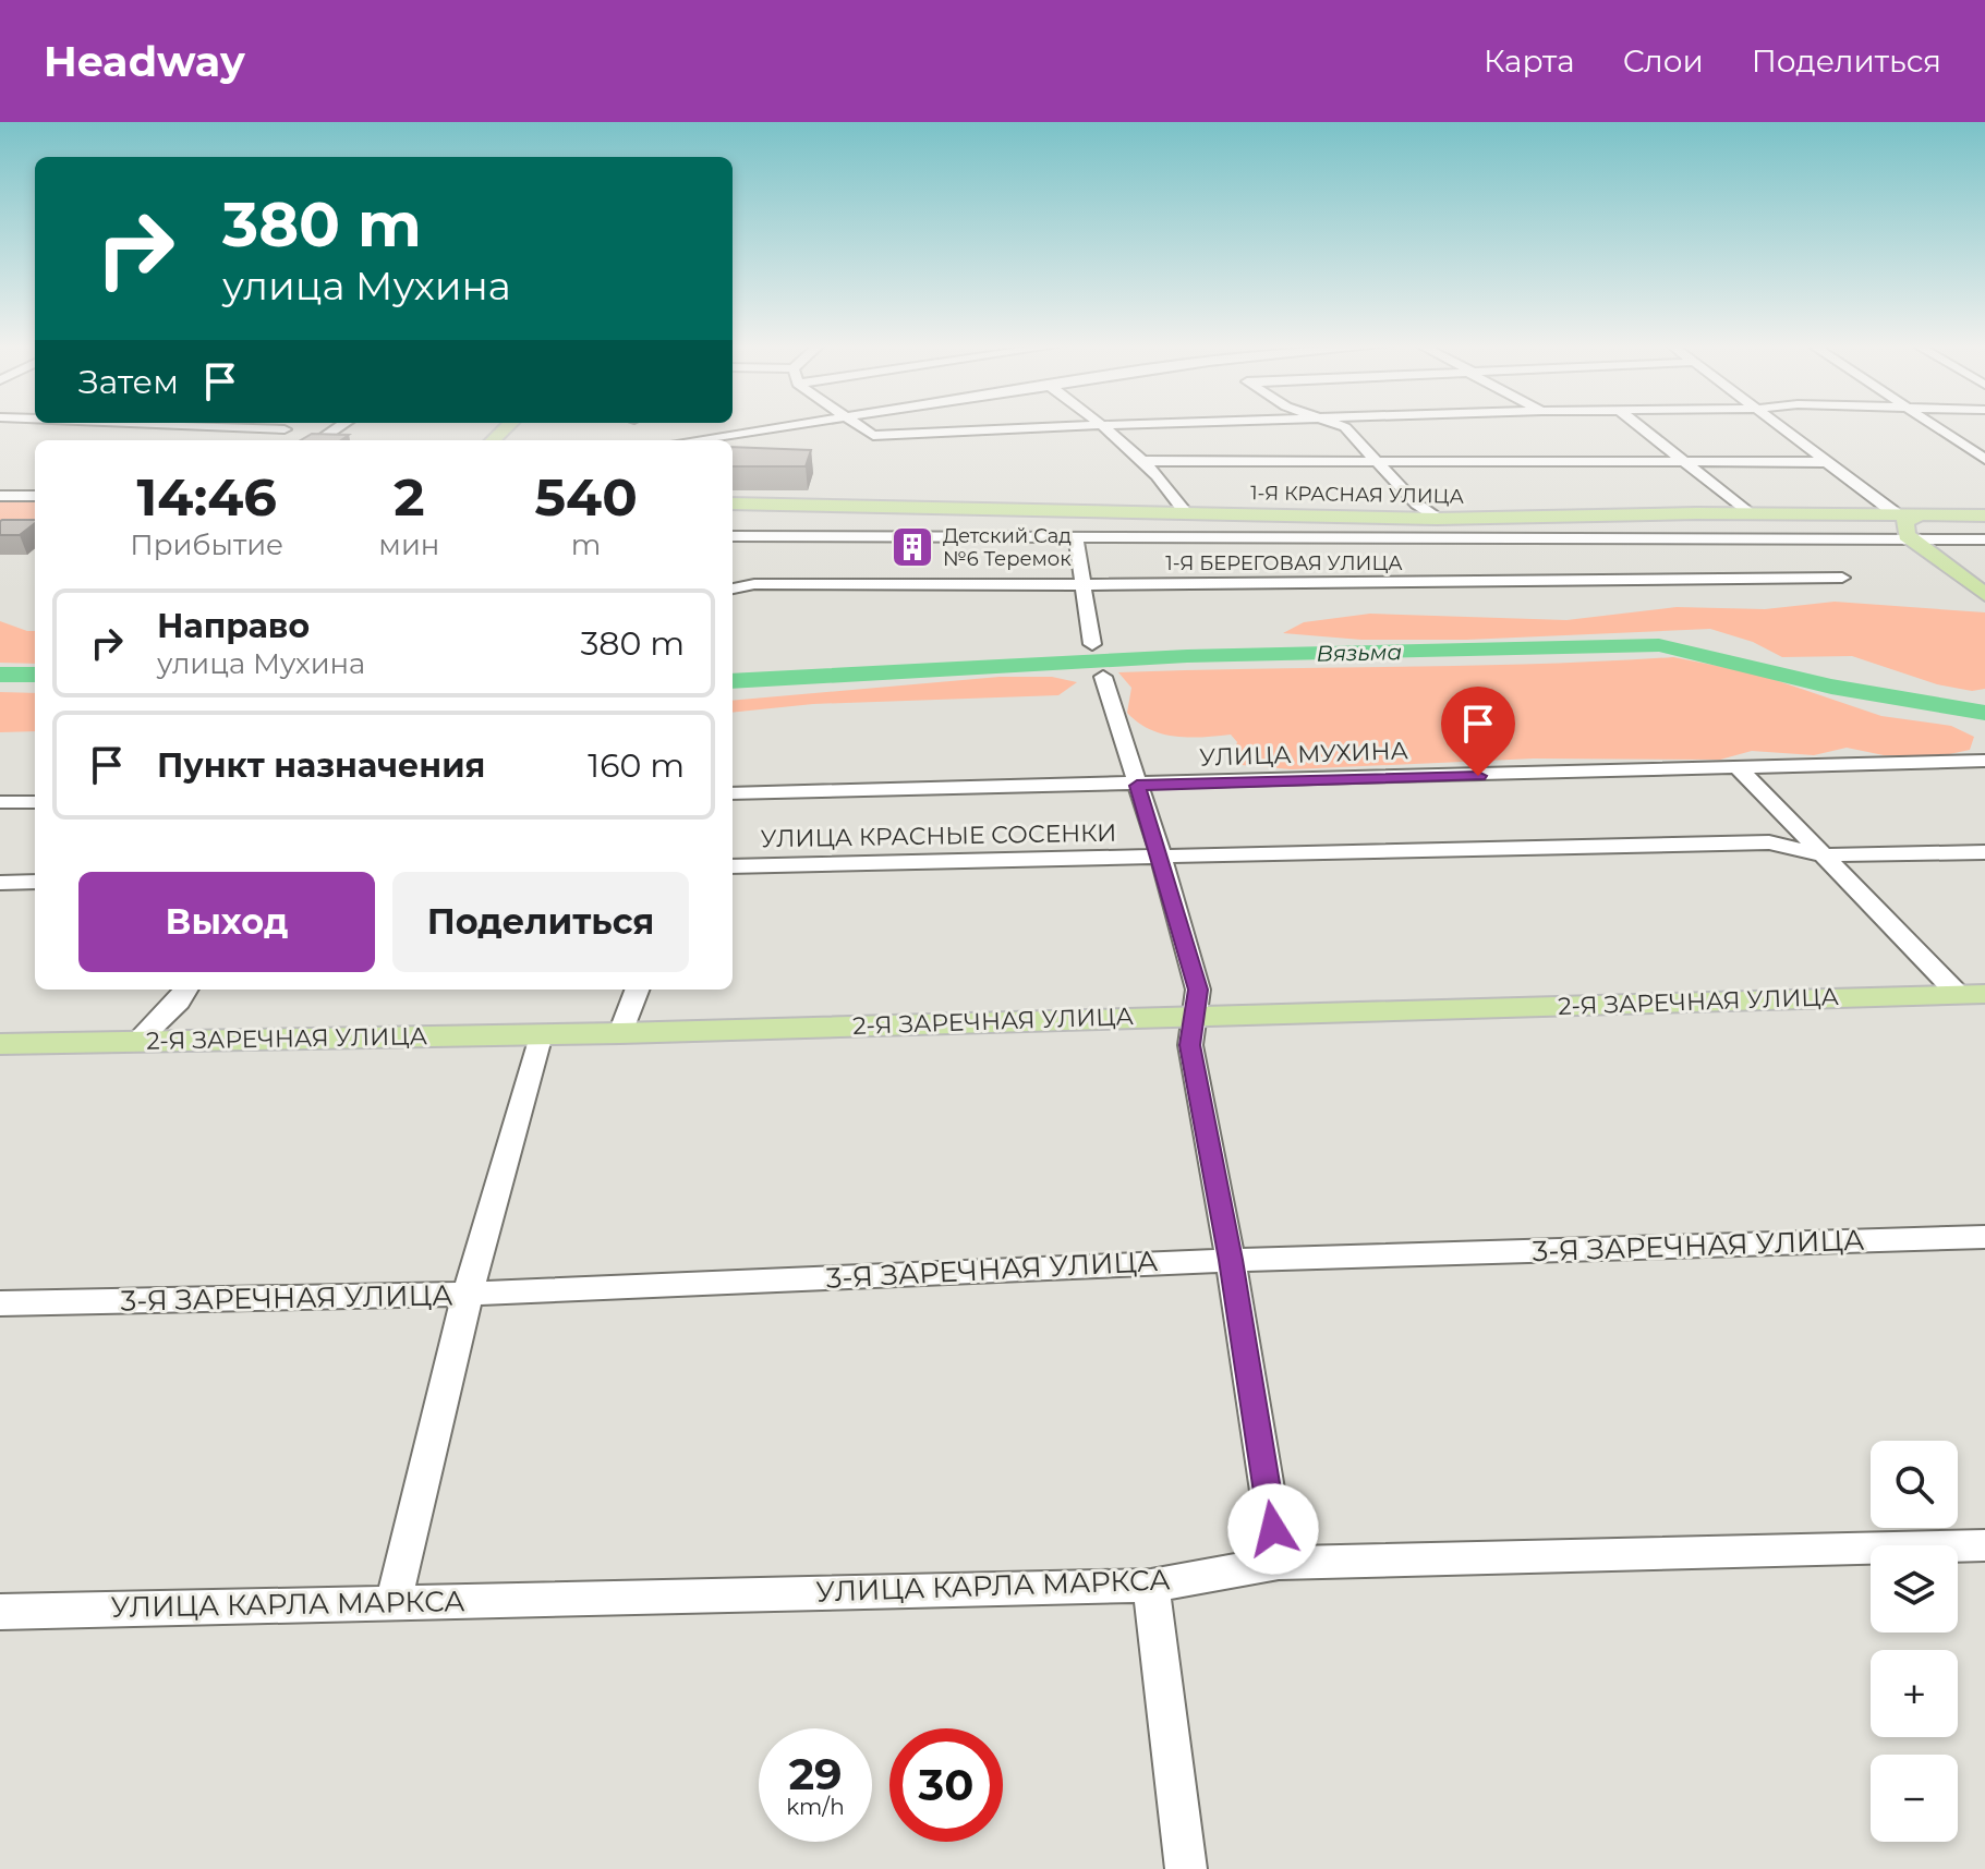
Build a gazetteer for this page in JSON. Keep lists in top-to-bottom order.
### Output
{
  "streets": {
    "main road": ["1-Я КРАСНАЯ УЛИЦА", "2-Я ЗАРЕЧНАЯ УЛИЦА"],
    "street": [
      "1-Я БЕРЕГОВАЯ УЛИЦА",
      "УЛИЦА МУХИНА",
      "УЛИЦА КРАСНЫЕ СОСЕНКИ",
      "3-Я ЗАРЕЧНАЯ УЛИЦА",
      "УЛИЦА КАРЛА МАРКСА"
    ]
  },
  "water": ["Вязьма"],
  "places": {
    "building": ["Детский Сад №6 Теремок"]
  },
  "page": {
    "header": "Headway",
    "nav": ["Карта", "Слои", "Поделиться"],
    "turn": ["380 m", "улица Мухина"],
    "then": "Затем",
    "eta": [
      "14:46",
      "Прибытие",
      "2",
      "мин",
      "540",
      "m"
    ],
    "list": [
      {
        "name": "Направо",
        "note": "улица Мухина",
        "value": "380 m"
      },
      {
        "name": "Пункт назначения",
        "value": "160 m"
      }
    ],
    "buttons": ["Выход", "Поделиться"],
    "map_buttons": ["+", "−"],
    "speed": "29 km/h",
    "limit": "30"
  }
}
